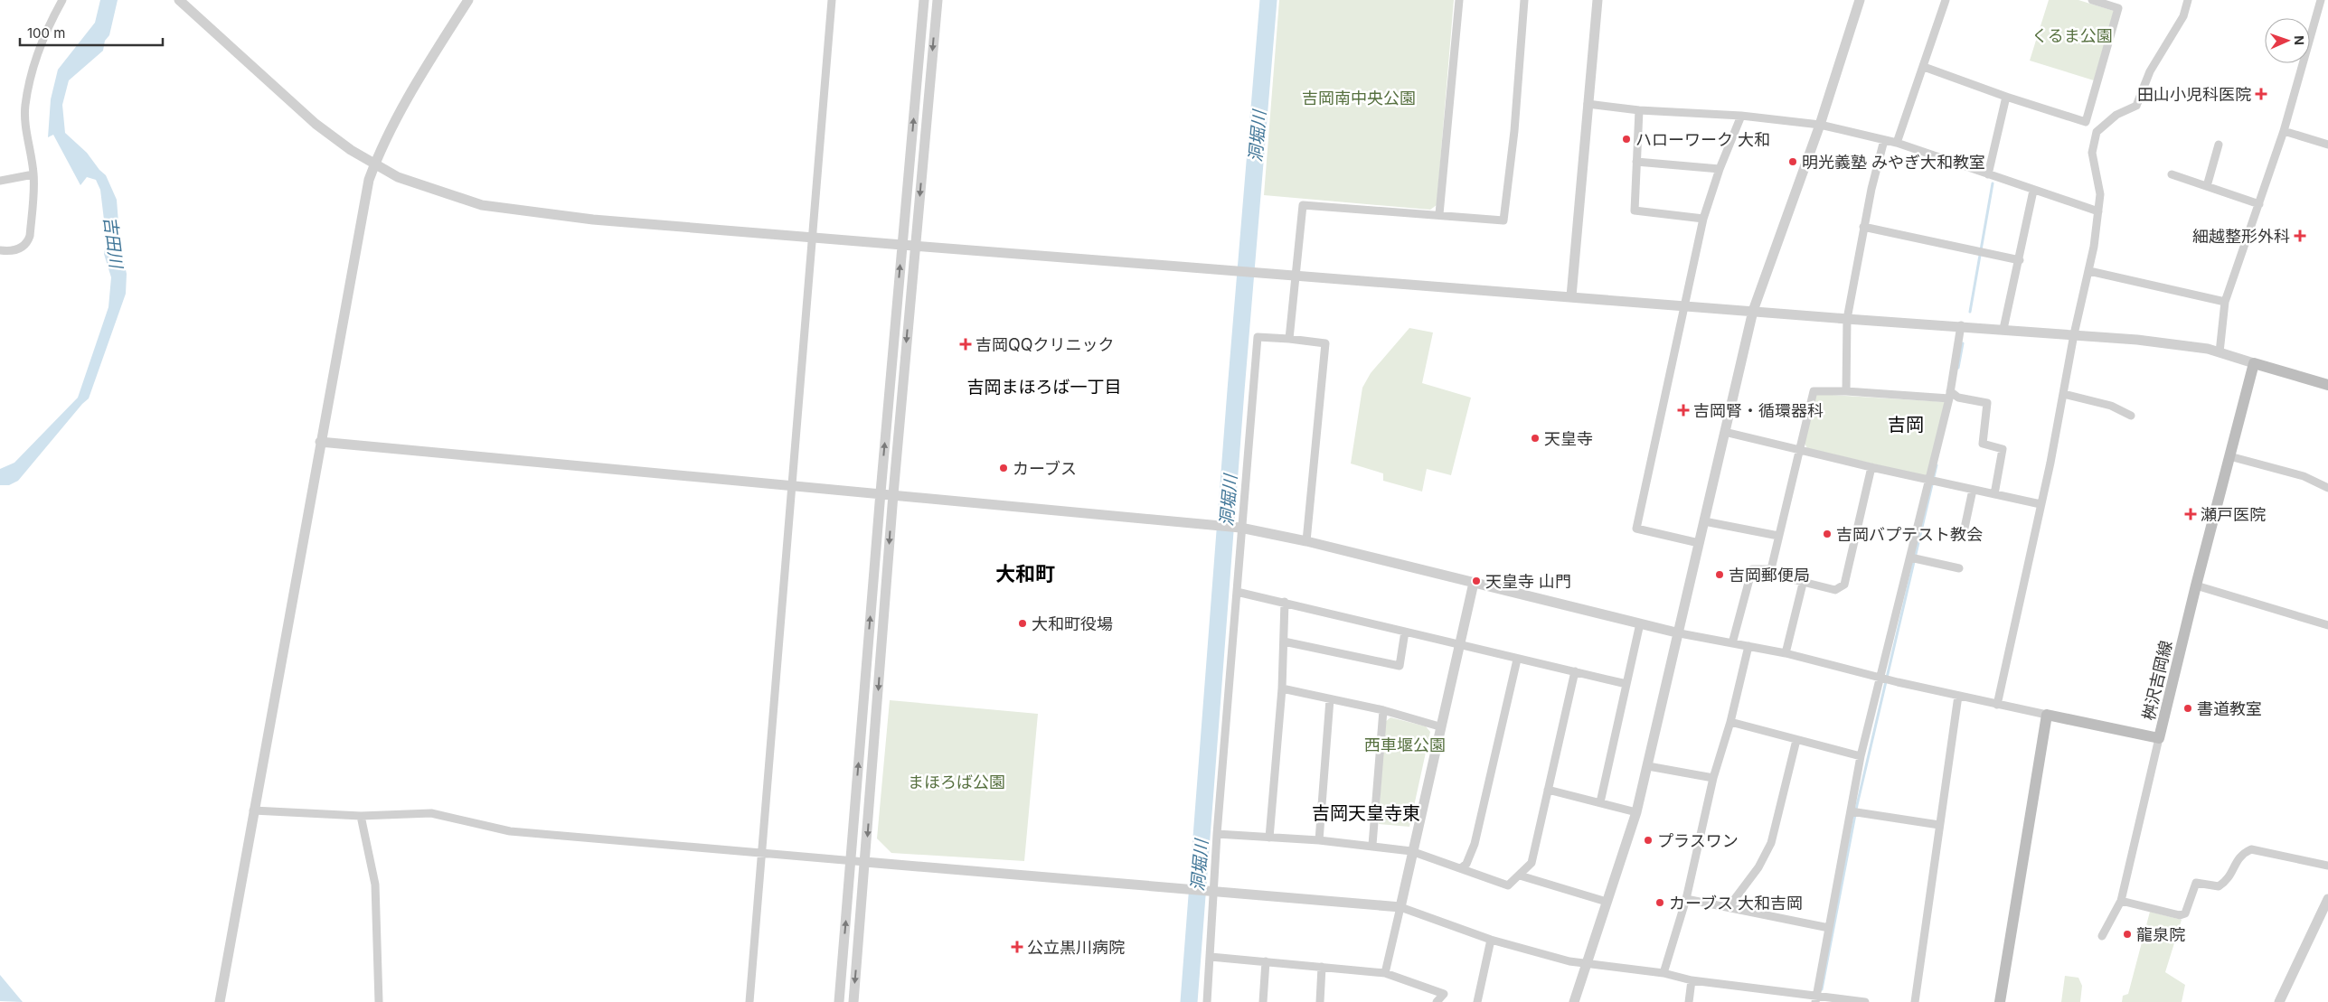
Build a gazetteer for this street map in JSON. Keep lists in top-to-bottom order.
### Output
{
  "streets": {
    "main road": ["桝沢吉岡線"]
  },
  "districts": [
    "吉岡まほろば一丁目",
    "吉岡",
    "大和町",
    "吉岡天皇寺東"
  ],
  "water": ["洞堀川", "吉田川"],
  "parks": [
    "くるま公園",
    "吉岡南中央公園",
    "西車堰公園",
    "まほろば公園"
  ],
  "places": {
    "health": [
      "田山小児科医院",
      "細越整形外科",
      "吉岡QQクリニック",
      "吉岡腎・循環器科",
      "瀬戸医院",
      "公立黒川病院"
    ],
    "other": [
      "ハローワーク 大和",
      "明光義塾 みやぎ大和教室",
      "天皇寺",
      "カーブス",
      "吉岡バプテスト教会",
      "吉岡郵便局",
      "天皇寺 山門",
      "大和町役場",
      "書道教室",
      "プラスワン",
      "カーブス 大和吉岡",
      "龍泉院"
    ]
  },
  "scale_bar": "100 m",
  "north": "right"
}
